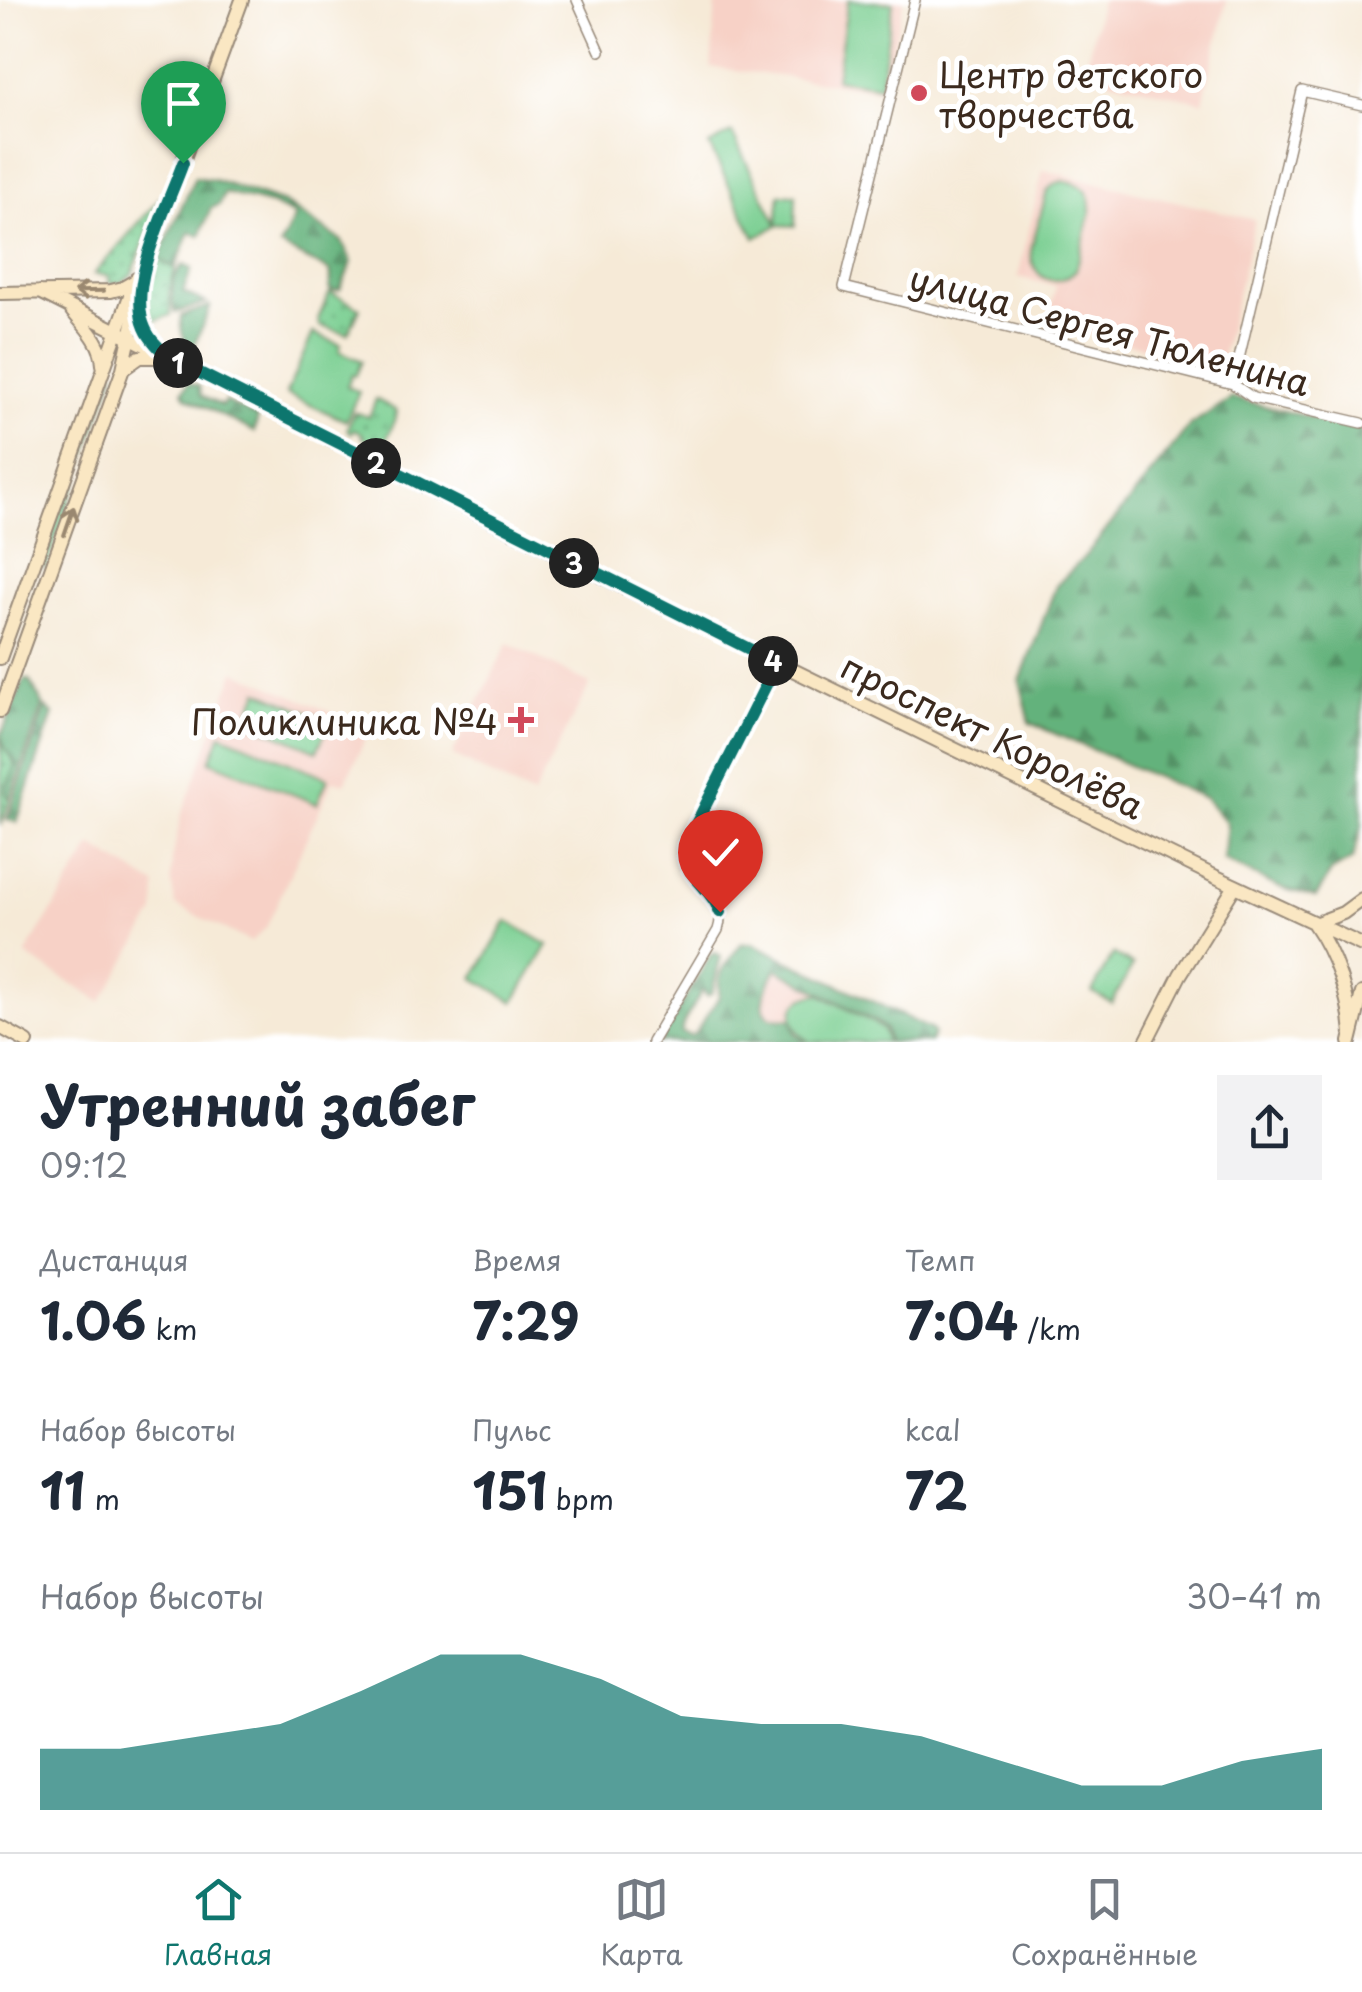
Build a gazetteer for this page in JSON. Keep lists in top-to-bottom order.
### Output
{
  "streets": {
    "main road": ["проспект Королёва"],
    "street": ["улица Сергея Тюленина"]
  },
  "places": {
    "other": ["Центр детского творчества"],
    "health": ["Поликлиника №4"]
  },
  "page": {
    "pins": [
      "1",
      "2",
      "3",
      "4"
    ],
    "heading": ["Утренний забег", "09:12"],
    "stats": [
      ["Дистанция", "1.06 km"],
      ["Время", "7:29"],
      ["Темп", "7:04 /km"],
      ["Набор высоты", "11 m"],
      ["Пульс", "151 bpm"],
      ["kcal", "72"]
    ],
    "chart": ["Набор высоты", "30–41 m"],
    "tabs": ["Главная", "Карта", "Сохранённые"]
  }
}
